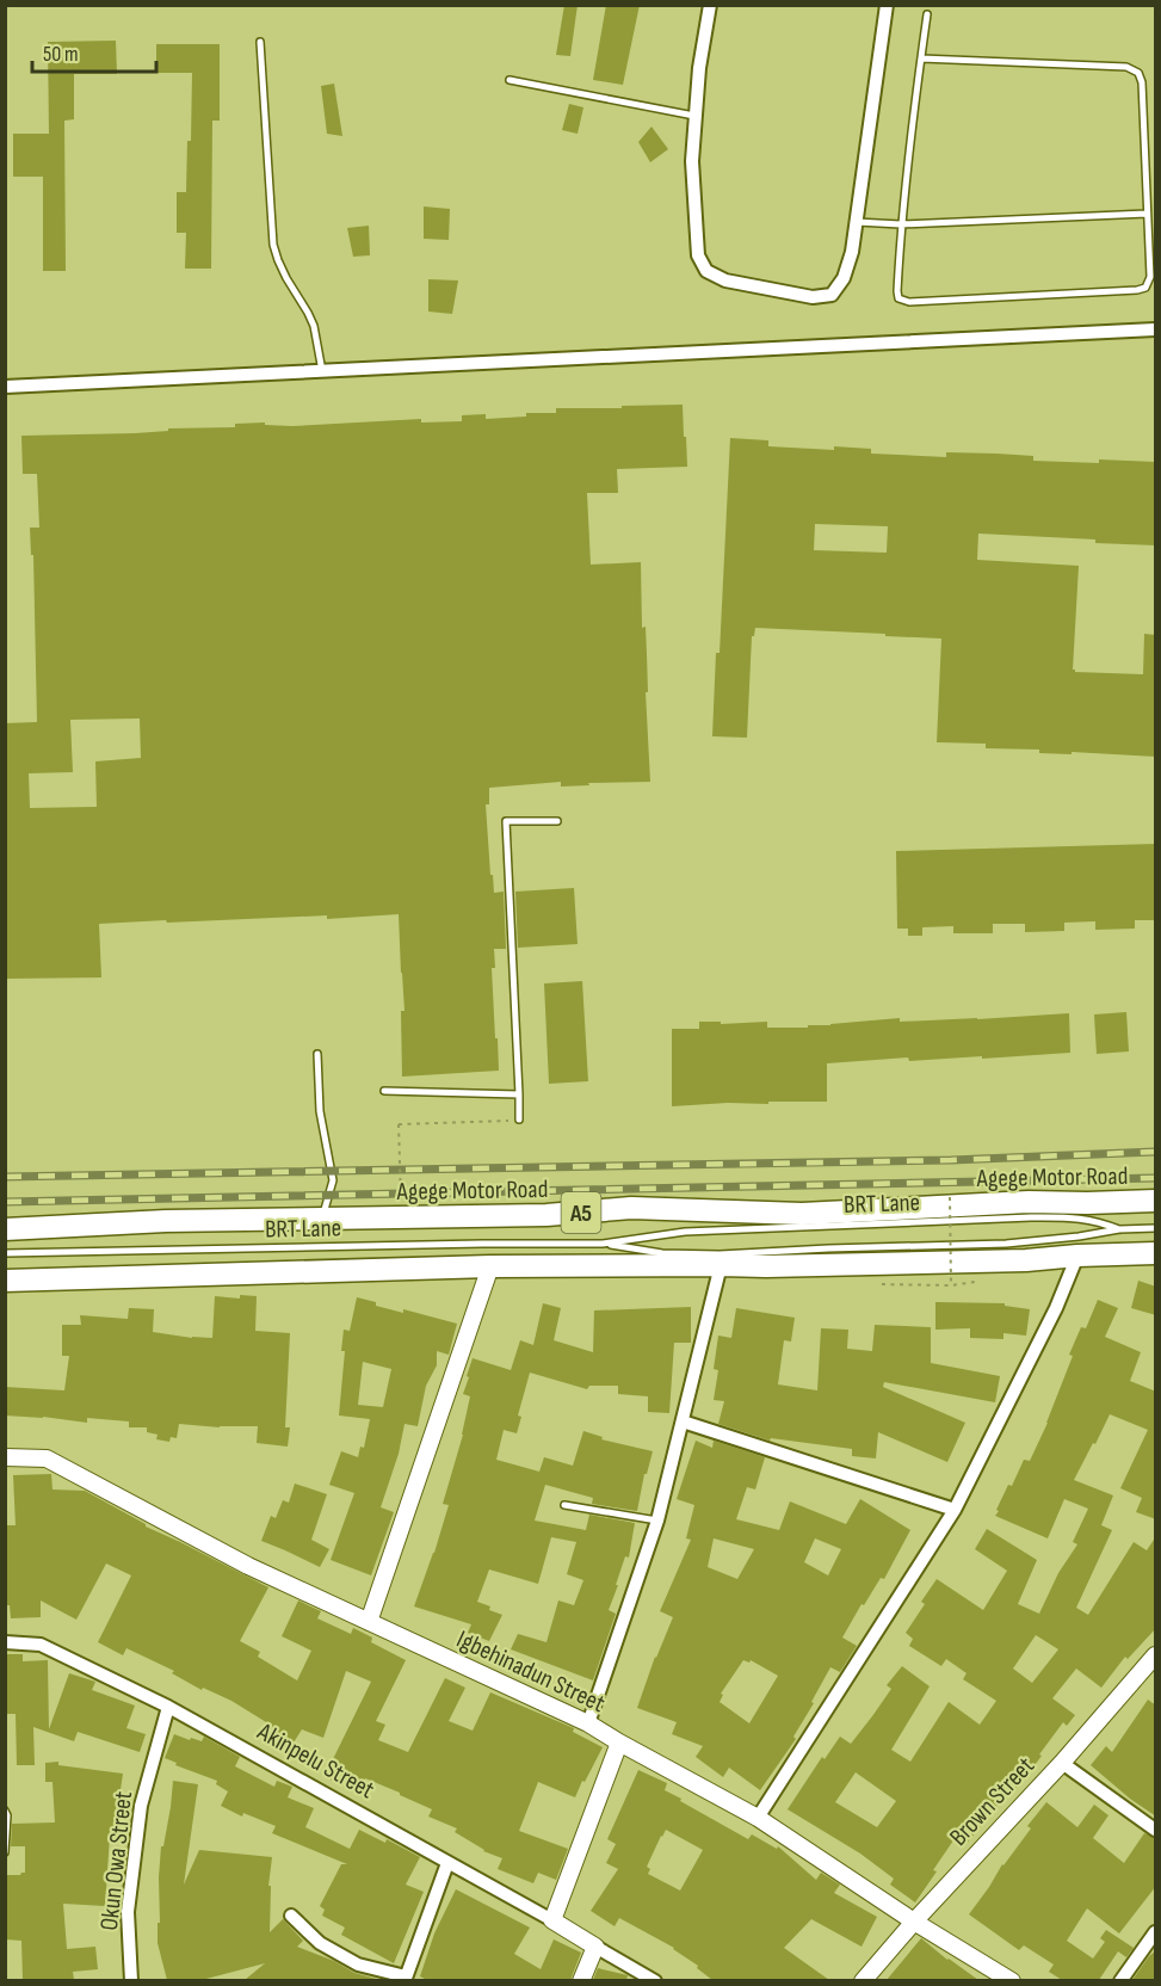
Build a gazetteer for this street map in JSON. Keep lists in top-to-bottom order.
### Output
{
  "streets": {
    "highway": ["Agege Motor Road", "A5"],
    "street": [
      "Igbehinadun Street",
      "Akinpelu Street",
      "Brown Street",
      "Okun Owa Street"
    ],
    "lane": ["BRT Lane"]
  },
  "crossings": [
    ["Igbehinadun Street", "Brown Street"],
    ["Akinpelu Street", "Okun Owa Street"]
  ],
  "scale_bar": "50 m"
}
